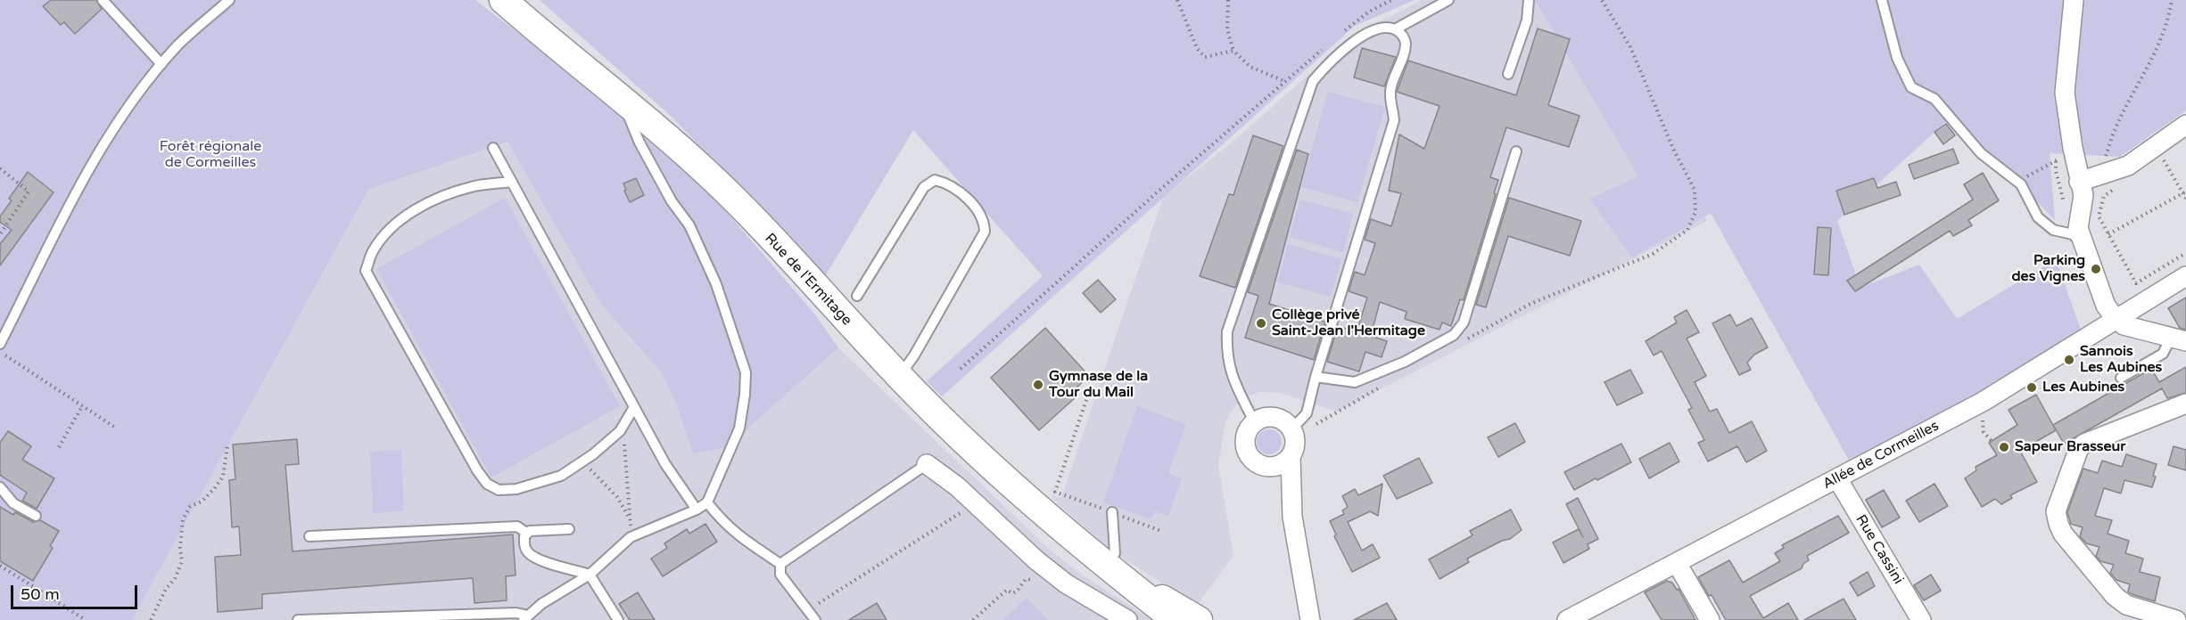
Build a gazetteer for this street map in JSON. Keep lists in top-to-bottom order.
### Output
{
  "streets": {
    "street": ["Rue de l'Ermitage", "Allée de Cormeilles", "Rue Cassini"]
  },
  "crossings": [
    ["Allée de Cormeilles", "Rue Cassini"]
  ],
  "parks": ["Forêt régionale de Cormeilles"],
  "places": [
    "Parking des Vignes",
    "Collège privé Saint-Jean l'Hermitage",
    "Sannois Les Aubines",
    "Gymnase de la Tour du Mail",
    "Les Aubines",
    "Sapeur Brasseur"
  ],
  "scale_bar": "50 m"
}
